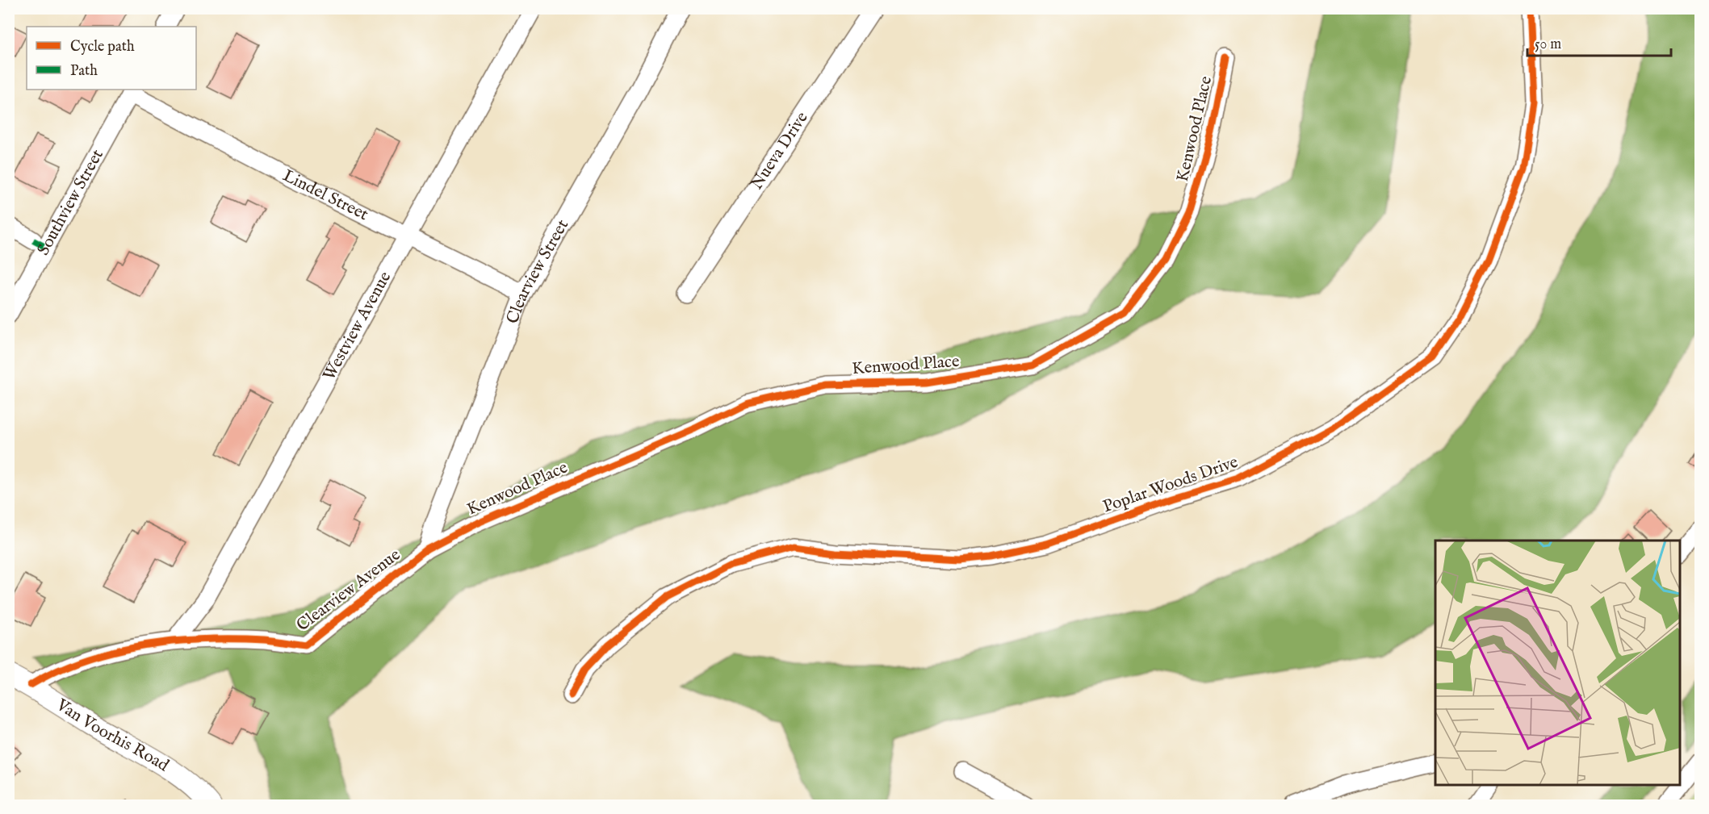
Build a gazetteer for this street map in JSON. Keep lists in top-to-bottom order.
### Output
{
  "streets": {
    "street": [
      "Kenwood Place",
      "Nueva Drive",
      "Lindel Street",
      "Southview Street",
      "Clearview Street",
      "Westview Avenue",
      "Poplar Woods Drive",
      "Clearview Avenue",
      "Van Voorhis Road"
    ]
  },
  "crossings": [
    ["Kenwood Place", "Clearview Street"],
    ["Kenwood Place", "Clearview Avenue"],
    ["Lindel Street", "Southview Street"],
    ["Lindel Street", "Clearview Street"],
    ["Lindel Street", "Westview Avenue"],
    ["Clearview Street", "Clearview Avenue"],
    ["Westview Avenue", "Clearview Avenue"],
    ["Clearview Avenue", "Van Voorhis Road"]
  ],
  "legend": ["Cycle path", "Path"],
  "scale_bar": "50 m"
}
